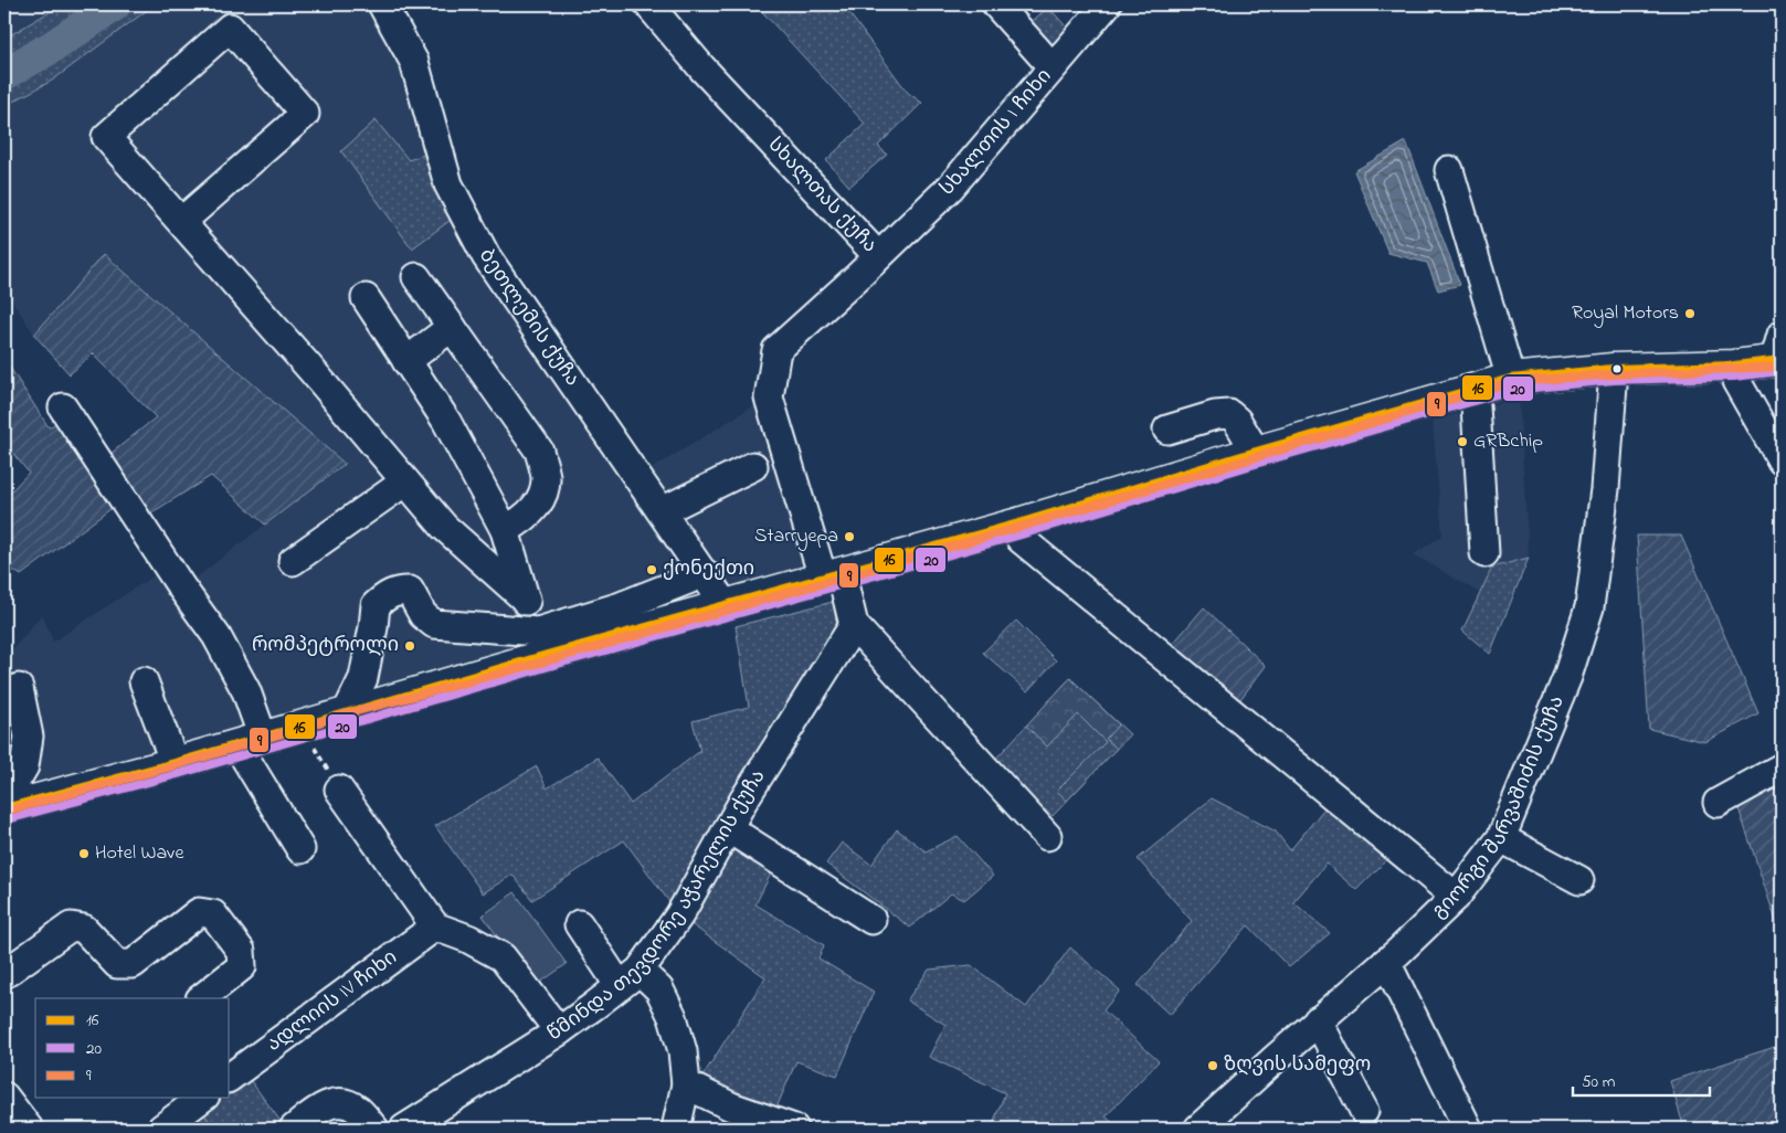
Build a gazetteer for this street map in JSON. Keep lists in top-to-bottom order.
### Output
{
  "streets": {
    "street": [
      "სხალთის I ჩიხი",
      "სხალთას ქუჩა",
      "ბეთლემის ქუჩა",
      "გიორგი შარვაშიძის ქუჩა",
      "წმინდა თევდორე აჭარელის ქუჩა",
      "ადლიის IV ჩიხი"
    ]
  },
  "crossings": [
    ["სხალთის I ჩიხი", "სხალთას ქუჩა"]
  ],
  "places": [
    "Royal Motors",
    "GRBchip",
    "Starryepa",
    "ქონექთი",
    "რომპეტროლი",
    "Hotel Wave",
    "ზღვის სამეფო"
  ],
  "lines": ["transit line 16", "transit line 9", "transit line 20"],
  "legend": ["16", "20", "9"],
  "scale_bar": "50 m"
}
